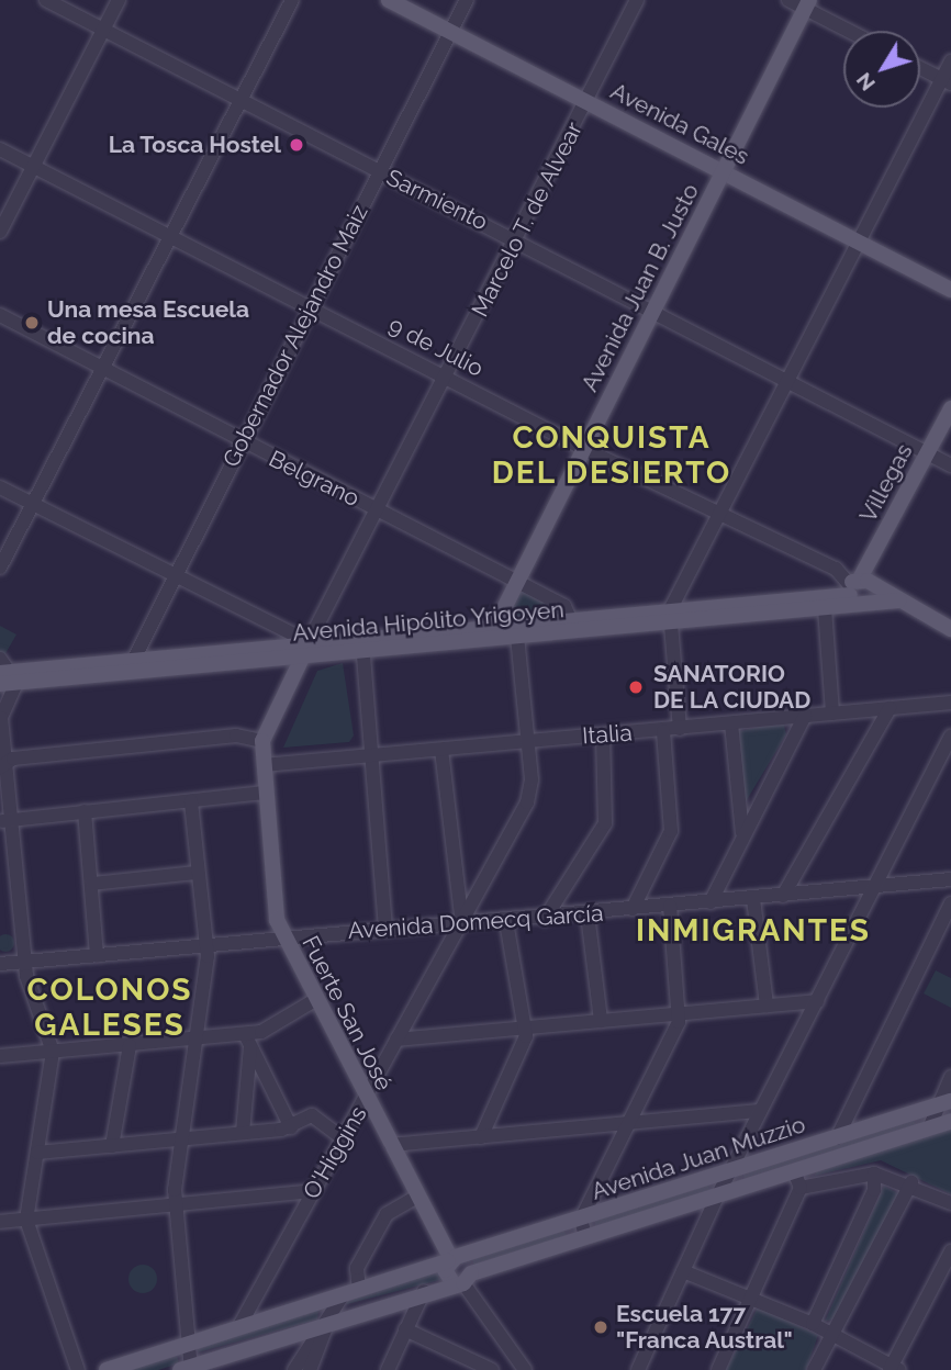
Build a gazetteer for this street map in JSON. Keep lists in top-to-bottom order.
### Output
{
  "streets": {
    "main road": [
      "Avenida Gales",
      "Avenida Juan B. Justo",
      "Villegas",
      "Avenida Hipólito Yrigoyen",
      "Fuerte San José",
      "Avenida Juan Muzzio"
    ],
    "street": [
      "Sarmiento",
      "Marcelo T. de Alvear",
      "Gobernador Alejandro Maiz",
      "9 de Julio",
      "Belgrano",
      "Italia",
      "Avenida Domecq García",
      "O'Higgins"
    ]
  },
  "crossings": [
    ["Avenida Gales", "Marcelo T. de Alvear"],
    ["Avenida Gales", "Avenida Juan B. Justo"],
    ["Avenida Gales", "Gobernador Alejandro Maiz"],
    ["Sarmiento", "Marcelo T. de Alvear"],
    ["Sarmiento", "Avenida Juan B. Justo"],
    ["Sarmiento", "Gobernador Alejandro Maiz"],
    ["Sarmiento", "Villegas"],
    ["Marcelo T. de Alvear", "9 de Julio"],
    ["Marcelo T. de Alvear", "Belgrano"],
    ["Marcelo T. de Alvear", "Avenida Hipólito Yrigoyen"],
    ["Marcelo T. de Alvear", "Fuerte San José"],
    ["Avenida Juan B. Justo", "9 de Julio"],
    ["Avenida Juan B. Justo", "Belgrano"],
    ["Avenida Juan B. Justo", "Avenida Hipólito Yrigoyen"],
    ["Gobernador Alejandro Maiz", "9 de Julio"],
    ["Gobernador Alejandro Maiz", "Belgrano"],
    ["Gobernador Alejandro Maiz", "Avenida Hipólito Yrigoyen"],
    ["9 de Julio", "Villegas"],
    ["9 de Julio", "Avenida Hipólito Yrigoyen"],
    ["Belgrano", "Avenida Hipólito Yrigoyen"],
    ["Villegas", "Avenida Hipólito Yrigoyen"],
    ["Avenida Hipólito Yrigoyen", "Fuerte San José"],
    ["Avenida Hipólito Yrigoyen", "O'Higgins"],
    ["Italia", "Fuerte San José"],
    ["Italia", "O'Higgins"],
    ["Avenida Domecq García", "Fuerte San José"],
    ["Avenida Domecq García", "O'Higgins"],
    ["Fuerte San José", "O'Higgins"],
    ["Fuerte San José", "Avenida Juan Muzzio"],
    ["O'Higgins", "Avenida Juan Muzzio"]
  ],
  "districts": ["CONQUISTA DEL DESIERTO", "INMIGRANTES", "COLONOS GALESES"],
  "places": [
    "La Tosca Hostel",
    "Una mesa Escuela de cocina",
    "SANATORIO DE LA CIUDAD",
    "Escuela 177 \"Franca Austral\""
  ],
  "north": "bottom left"
}
